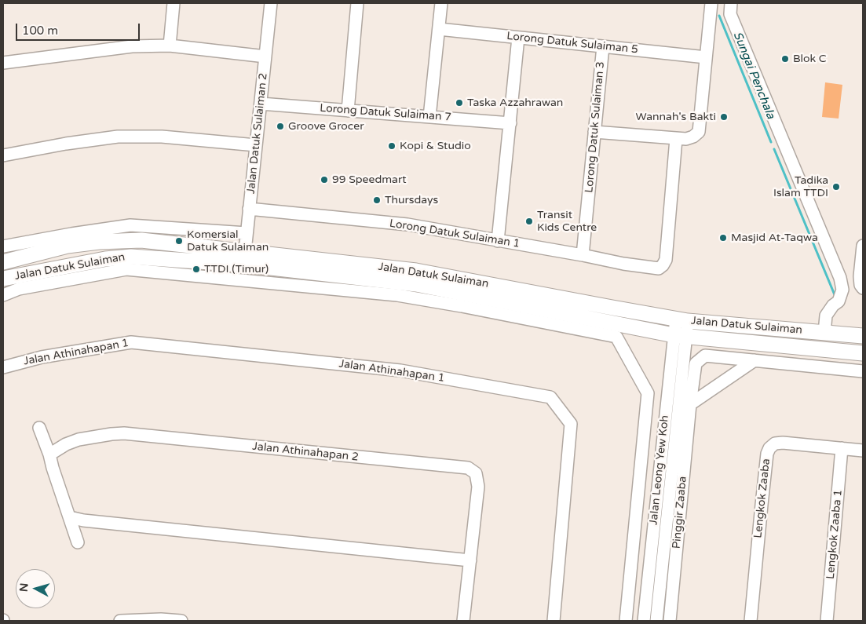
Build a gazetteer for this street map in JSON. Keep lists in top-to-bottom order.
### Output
{
  "streets": {
    "main road": ["Jalan Datuk Sulaiman"],
    "street": [
      "Lorong Datuk Sulaiman 5",
      "Lorong Datuk Sulaiman 7",
      "Lorong Datuk Sulaiman 3",
      "Jalan Datuk Sulaiman 2",
      "Lorong Datuk Sulaiman 1",
      "Jalan Athinahapan 1",
      "Jalan Athinahapan 2",
      "Jalan Leong Yew Koh",
      "Lengkok Zaaba",
      "Pinggir Zaaba",
      "Lengkok Zaaba 1"
    ]
  },
  "crossings": [
    ["Lorong Datuk Sulaiman 5", "Lorong Datuk Sulaiman 3"],
    ["Lorong Datuk Sulaiman 7", "Jalan Datuk Sulaiman 2"],
    ["Lorong Datuk Sulaiman 3", "Lorong Datuk Sulaiman 1"],
    ["Jalan Datuk Sulaiman 2", "Lorong Datuk Sulaiman 1"],
    ["Jalan Datuk Sulaiman 2", "Jalan Datuk Sulaiman"],
    ["Jalan Datuk Sulaiman", "Jalan Leong Yew Koh"],
    ["Lengkok Zaaba", "Lengkok Zaaba 1"]
  ],
  "water": ["Sungai Penchala"],
  "places": [
    "Blok C",
    "Taska Azzahrawan",
    "Wannah's Bakti",
    "Groove Grocer",
    "Kopi & Studio",
    "99 Speedmart",
    "Tadika Islam TTDI",
    "Thursdays",
    "Transit Kids Centre",
    "Masjid At-Taqwa",
    "Komersial Datuk Sulaiman",
    "TTDI (Timur)"
  ],
  "scale_bar": "100 m",
  "north": "left"
}
